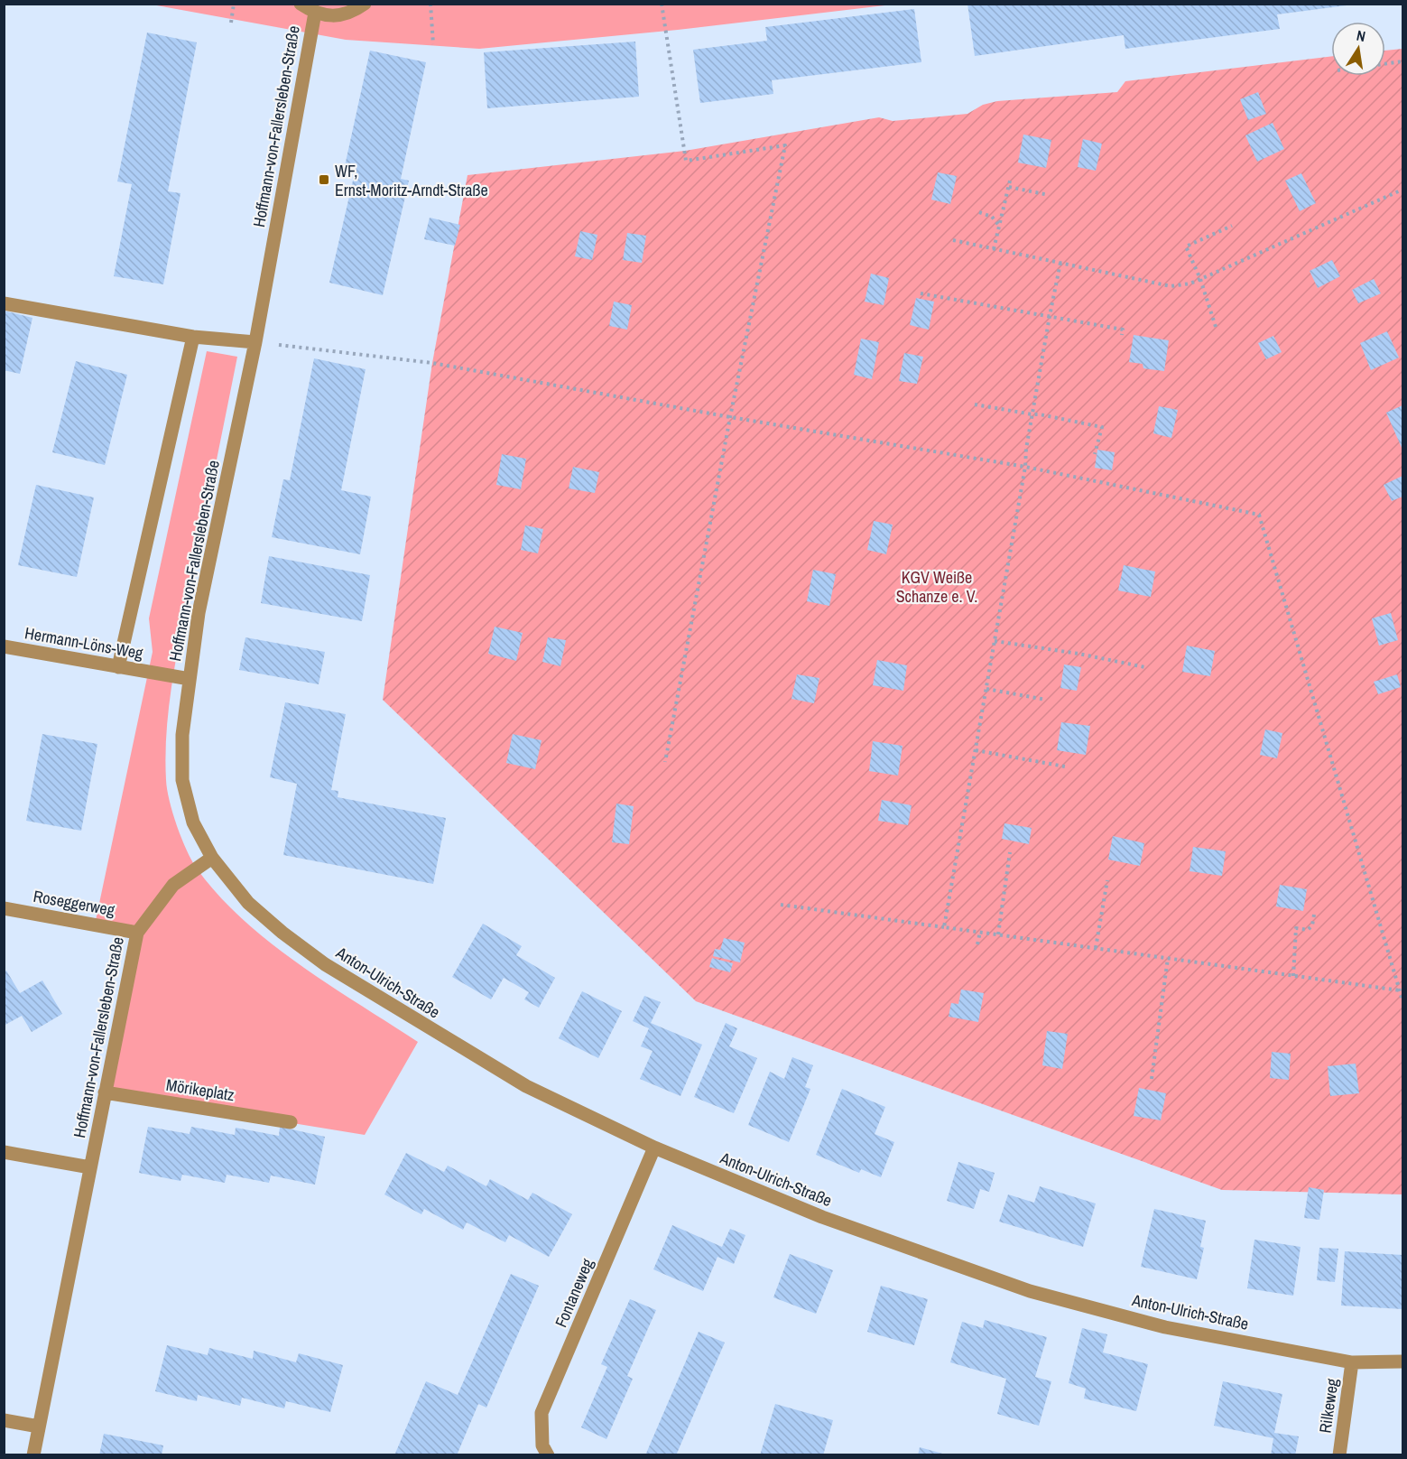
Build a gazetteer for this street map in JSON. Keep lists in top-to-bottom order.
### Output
{
  "streets": {
    "street": [
      "Hoffmann-von-Fallersleben-Straße",
      "Hermann-Löns-Weg",
      "Roseggerweg",
      "Anton-Ulrich-Straße",
      "Mörikeplatz",
      "Fontaneweg",
      "Rilkeweg"
    ]
  },
  "crossings": [
    ["Hoffmann-von-Fallersleben-Straße", "Hermann-Löns-Weg"],
    ["Hoffmann-von-Fallersleben-Straße", "Roseggerweg"],
    ["Hoffmann-von-Fallersleben-Straße", "Anton-Ulrich-Straße"],
    ["Hoffmann-von-Fallersleben-Straße", "Mörikeplatz"],
    ["Anton-Ulrich-Straße", "Fontaneweg"],
    ["Anton-Ulrich-Straße", "Rilkeweg"]
  ],
  "parks": ["KGV Weiße Schanze e. V."],
  "places": {
    "transit": ["WF, Ernst-Moritz-Arndt-Straße"]
  },
  "north": "top"
}
